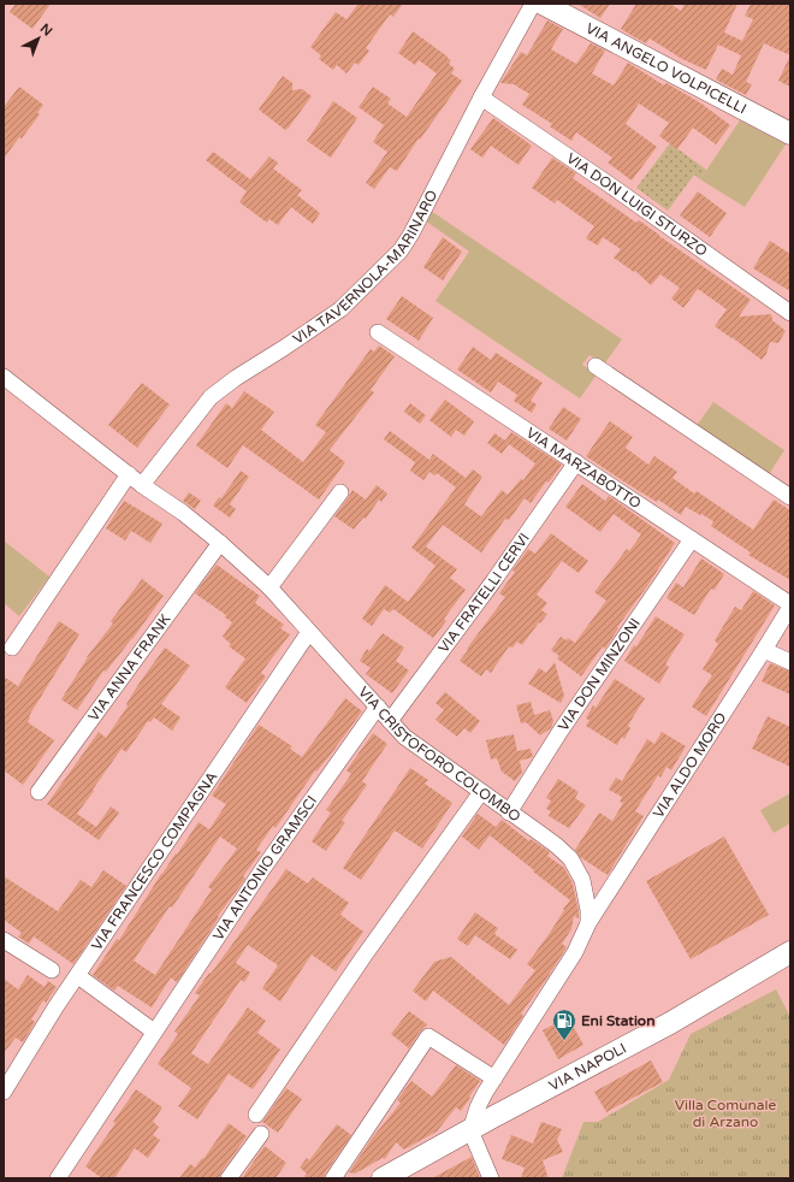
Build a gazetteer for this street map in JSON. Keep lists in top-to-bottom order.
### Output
{
  "streets": {
    "main road": ["VIA ANGELO VOLPICELLI", "VIA NAPOLI"],
    "street": [
      "VIA DON LUIGI STURZO",
      "VIA TAVERNOLA-MARINARO",
      "VIA MARZABOTTO",
      "VIA FRATELLI CERVI",
      "VIA ANNA FRANK",
      "VIA DON MINZONI",
      "VIA CRISTOFORO COLOMBO",
      "VIA ALDO MORO",
      "VIA FRANCESCO COMPAGNA",
      "VIA ANTONIO GRAMSCI"
    ]
  },
  "crossings": [
    ["VIA DON LUIGI STURZO", "VIA TAVERNOLA-MARINARO"],
    ["VIA TAVERNOLA-MARINARO", "VIA CRISTOFORO COLOMBO"],
    ["VIA MARZABOTTO", "VIA FRATELLI CERVI"],
    ["VIA MARZABOTTO", "VIA DON MINZONI"],
    ["VIA MARZABOTTO", "VIA ALDO MORO"],
    ["VIA FRATELLI CERVI", "VIA CRISTOFORO COLOMBO"],
    ["VIA ANNA FRANK", "VIA CRISTOFORO COLOMBO"],
    ["VIA DON MINZONI", "VIA CRISTOFORO COLOMBO"],
    ["VIA CRISTOFORO COLOMBO", "VIA ALDO MORO"],
    ["VIA CRISTOFORO COLOMBO", "VIA FRANCESCO COMPAGNA"],
    ["VIA CRISTOFORO COLOMBO", "VIA ANTONIO GRAMSCI"],
    ["VIA CRISTOFORO COLOMBO", "VIA NAPOLI"]
  ],
  "parks": ["Villa Comunale di Arzano"],
  "places": {
    "fuel station": ["Eni Station"]
  },
  "north": "top right"
}
